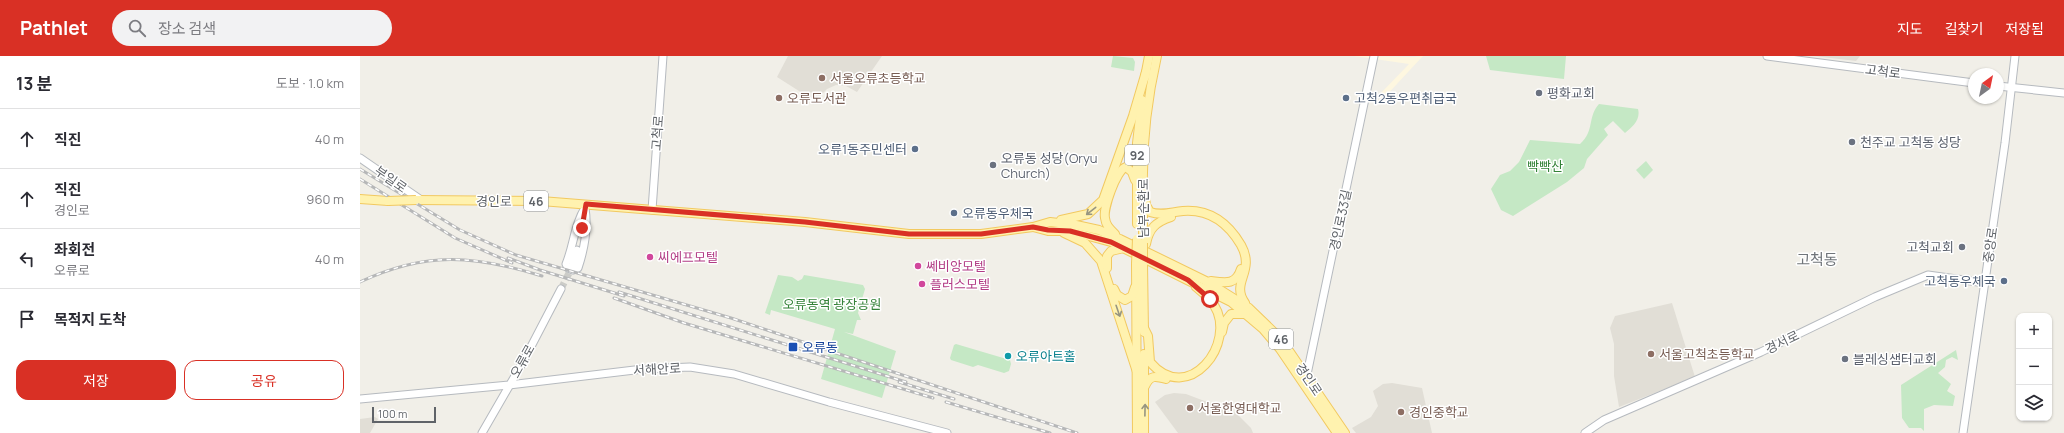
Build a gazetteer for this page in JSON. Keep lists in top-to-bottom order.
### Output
{
  "streets": {
    "main road": [
      "고척로",
      "92",
      "부일로",
      "경인로",
      "46",
      "남부순환로",
      "경인로33길",
      "중앙로",
      "경서로",
      "오류로",
      "서해안로"
    ]
  },
  "crossings": [
    ["고척로", "경인로"],
    ["부일로", "경인로"],
    ["경인로", "경인로33길"],
    ["중앙로", "경서로"],
    ["오류로", "서해안로"]
  ],
  "districts": ["고척동"],
  "parks": ["빡빡산", "오류동역 광장공원"],
  "places": {
    "other": [
      "서울오류초등학교",
      "평화교회",
      "오류도서관",
      "고척2동우편취급국",
      "천주교 고척동 성당",
      "오류1동주민센터",
      "오류동 성당(Oryu Church)",
      "오류동우체국",
      "고척교회",
      "씨에프모텔",
      "쎄비앙모텔",
      "고척동우체국",
      "플러스모텔",
      "서울고척초등학교",
      "오류아트홀",
      "블레싱샘터교회",
      "서울한영대학교",
      "경인중학교"
    ],
    "transit": ["오류동"]
  },
  "scale_bar": "100 m",
  "north": "top right",
  "page": {
    "header": "Pathlet",
    "search": "장소 검색",
    "nav": ["지도", "길찾기", "저장됨"],
    "heading": ["13 분", "도보 · 1.0 km"],
    "list": [
      ["직진", "40 m"],
      ["직진", "경인로", "960 m"],
      ["좌회전", "오류로", "40 m"],
      "목적지 도착"
    ],
    "map_buttons": ["+", "−"],
    "buttons": ["저장", "공유"],
    "scale": "100 m"
  }
}
